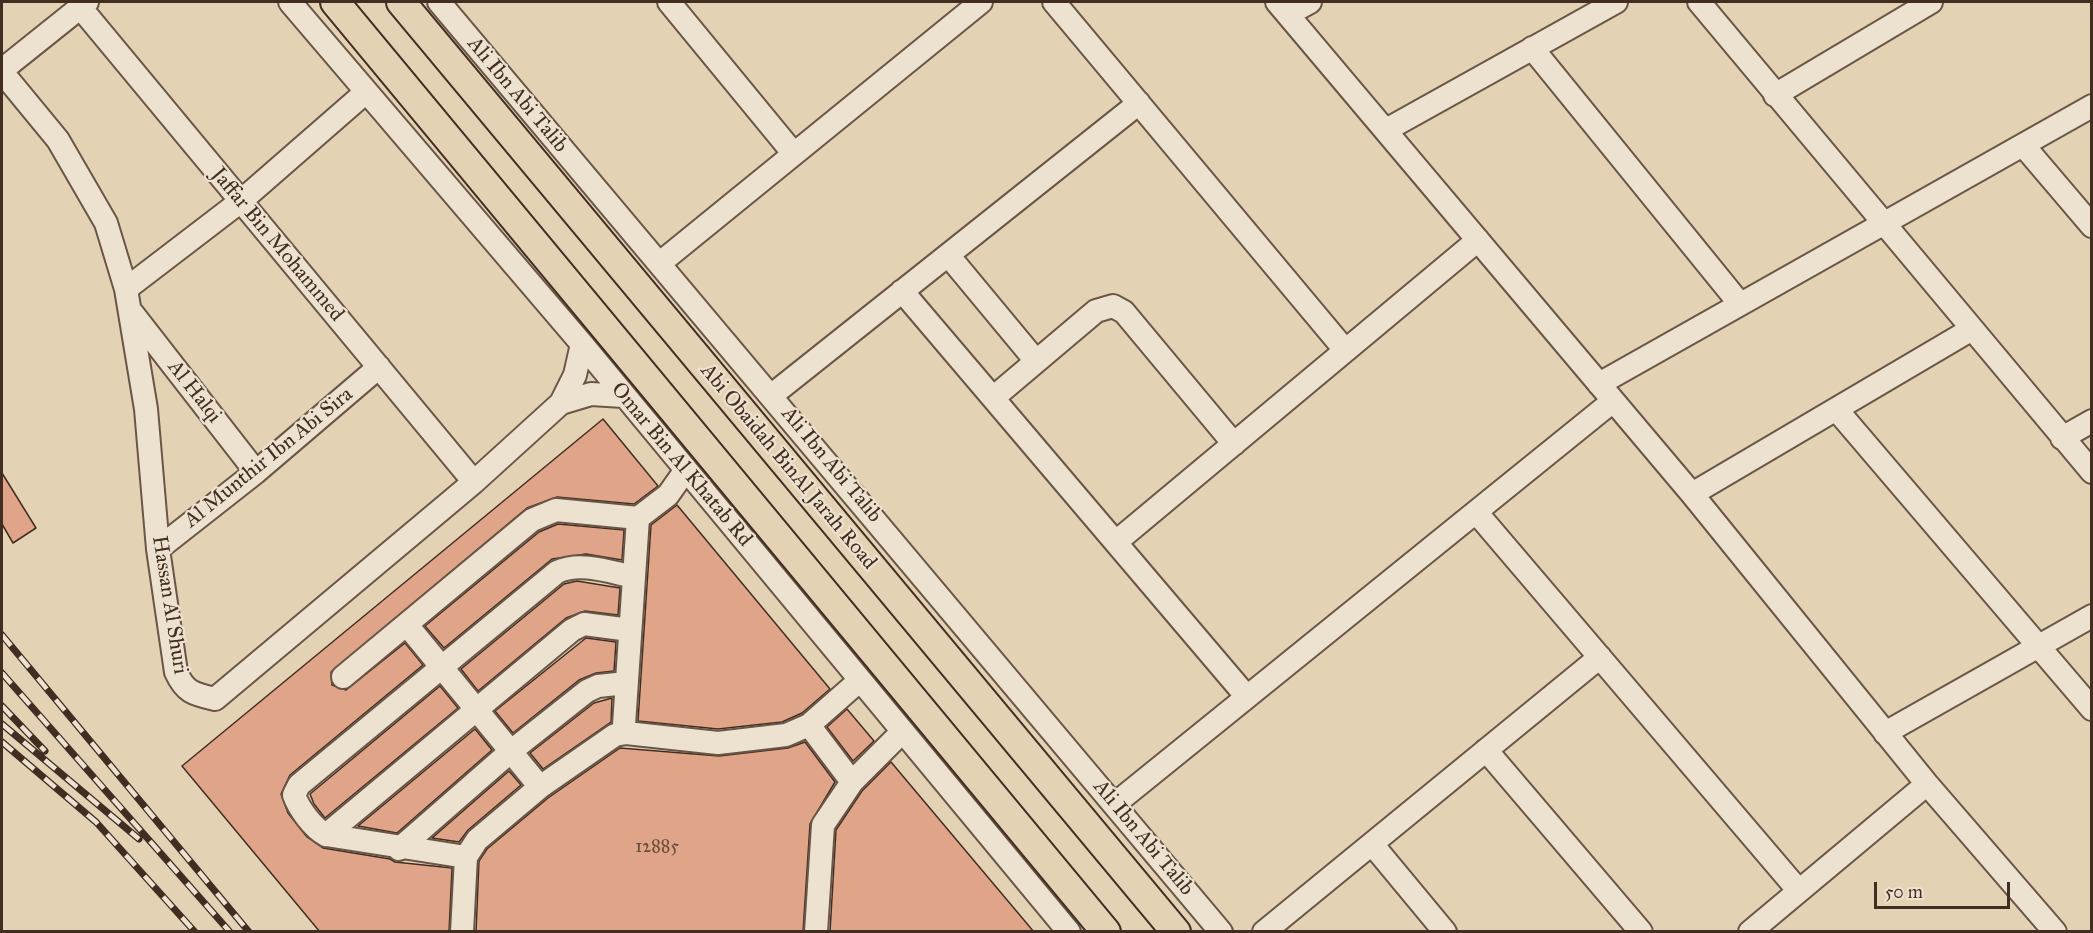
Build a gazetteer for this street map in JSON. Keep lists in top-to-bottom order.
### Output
{
  "streets": {
    "main road": ["Abi Obaidah BinAl Jarah Road"],
    "street": [
      "Ali Ibn Abi Talib",
      "Jaffar Bin Mohammed",
      "Al Halqi",
      "Al Munthir Ibn Abi Sira",
      "Omar Bin Al Khatab Rd",
      "Hassan Al Shuri"
    ]
  },
  "crossings": [
    ["Jaffar Bin Mohammed", "Al Munthir Ibn Abi Sira"],
    ["Jaffar Bin Mohammed", "Hassan Al Shuri"],
    ["Al Halqi", "Al Munthir Ibn Abi Sira"],
    ["Al Halqi", "Hassan Al Shuri"],
    ["Al Munthir Ibn Abi Sira", "Hassan Al Shuri"],
    ["Omar Bin Al Khatab Rd", "Hassan Al Shuri"]
  ],
  "house_numbers": ["12885"],
  "scale_bar": "50 m"
}
